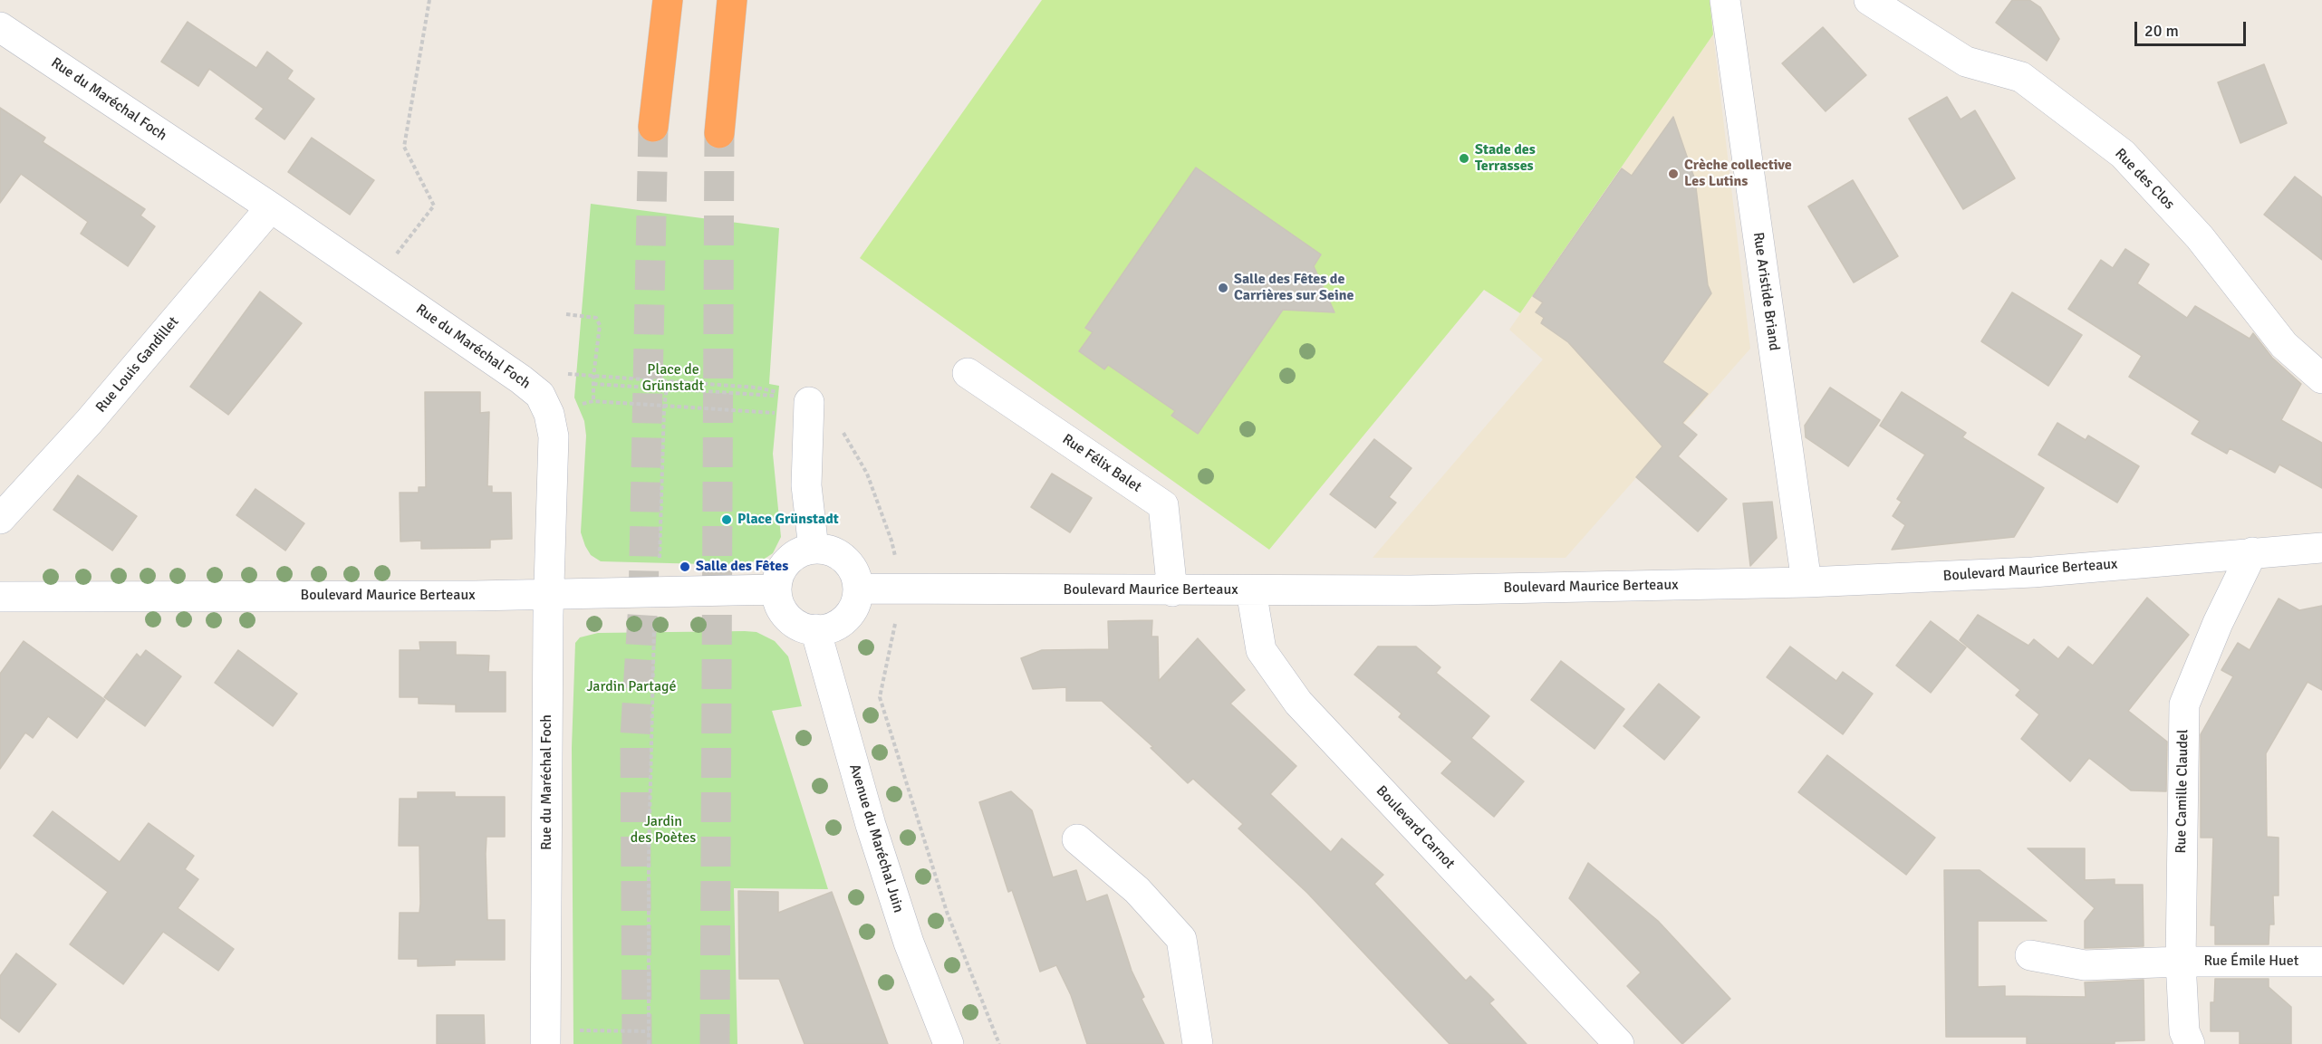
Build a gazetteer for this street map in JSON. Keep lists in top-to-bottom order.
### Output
{
  "streets": {
    "street": [
      "Rue du Maréchal Foch",
      "Rue des Clos",
      "Rue Aristide Briand",
      "Rue Louis Gandillet",
      "Rue Félix Balet",
      "Boulevard Maurice Berteaux",
      "Rue Camille Claudel",
      "Boulevard Carnot",
      "Avenue du Maréchal Juin",
      "Rue Émile Huet"
    ]
  },
  "crossings": [
    ["Rue du Maréchal Foch", "Rue Louis Gandillet"],
    ["Rue du Maréchal Foch", "Boulevard Maurice Berteaux"],
    ["Rue Aristide Briand", "Boulevard Maurice Berteaux"],
    ["Rue Félix Balet", "Boulevard Maurice Berteaux"],
    ["Boulevard Maurice Berteaux", "Rue Camille Claudel"],
    ["Boulevard Maurice Berteaux", "Boulevard Carnot"],
    ["Boulevard Maurice Berteaux", "Avenue du Maréchal Juin"],
    ["Rue Camille Claudel", "Rue Émile Huet"]
  ],
  "parks": ["Place de Grünstadt", "Jardin Partagé", "Jardin des Poètes"],
  "places": [
    "Stade des Terrasses",
    "Crèche collective Les Lutins",
    "Salle des Fêtes de Carrières sur Seine",
    "Place Grünstadt",
    "Salle des Fêtes"
  ],
  "scale_bar": "20 m"
}
